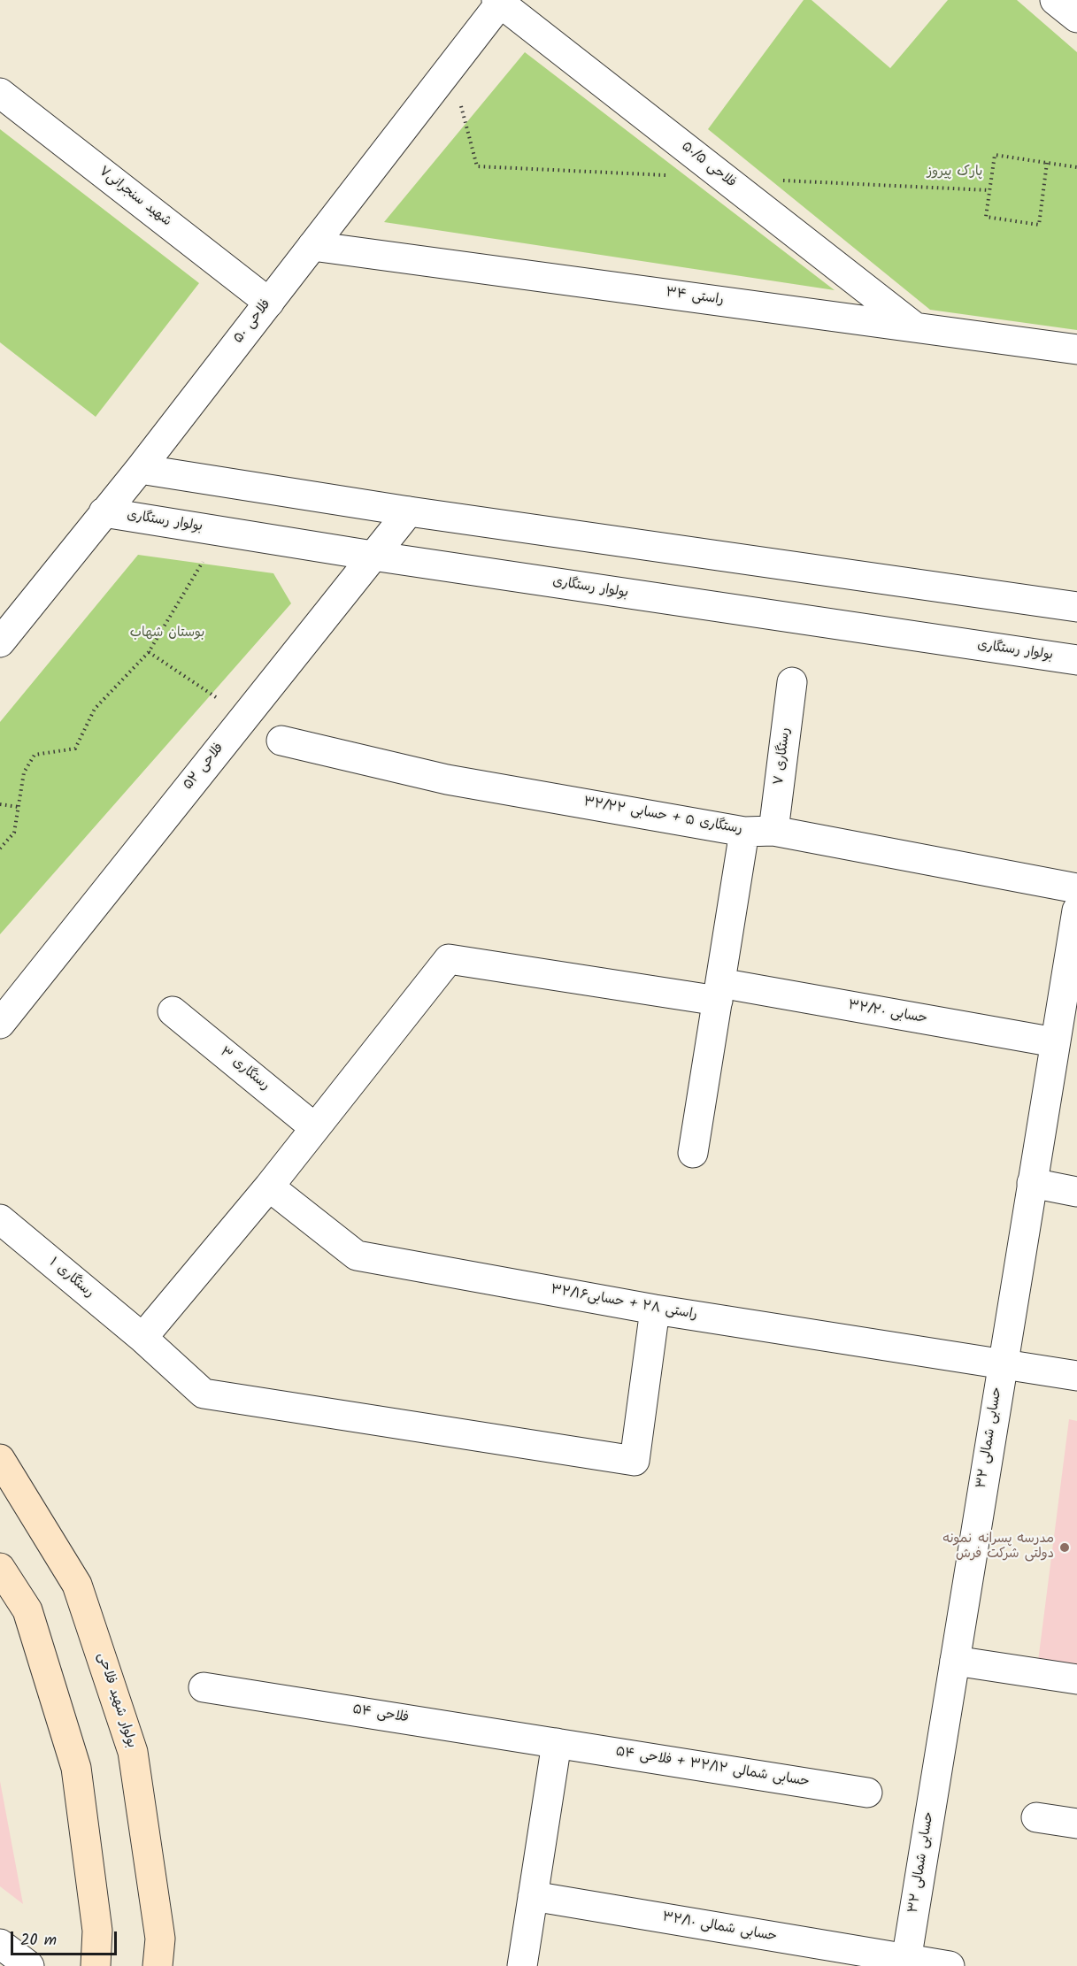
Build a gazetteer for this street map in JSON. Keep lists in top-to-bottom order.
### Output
{
  "streets": {
    "main road": ["بولوار شهید فلاحی"],
    "street": [
      "فلاحی ۵۰/۵",
      "شهید سنجرانی۷",
      "راستی ۳۴",
      "فلاحی ۵۰",
      "بولوار رستگاری",
      "رستگاری ۷",
      "فلاحی ۵۲",
      "رستگاری ۵ + حسابی ۳۲/۲۲",
      "حسابی ۳۲/۲۰",
      "رستگاری ۳",
      "رستگاری ۱",
      "راستی ۲۸ + حسابی۳۲/۱۶",
      "حسابی شمالی ۳۲",
      "فلاحی ۵۴",
      "حسابی شمالی ۳۲/۱۲ + فلاحی ۵۴",
      "حسابی شمالی ۳۲/۱۰"
    ]
  },
  "crossings": [
    ["فلاحی ۵۰/۵", "راستی ۳۴"],
    ["فلاحی ۵۰/۵", "فلاحی ۵۰"],
    ["شهید سنجرانی۷", "فلاحی ۵۰"],
    ["راستی ۳۴", "فلاحی ۵۰"],
    ["فلاحی ۵۰", "بولوار رستگاری"],
    ["بولوار رستگاری", "فلاحی ۵۲"],
    ["رستگاری ۷", "رستگاری ۵ + حسابی ۳۲/۲۲"],
    ["حسابی ۳۲/۲۰", "رستگاری ۳"],
    ["حسابی ۳۲/۲۰", "حسابی شمالی ۳۲"],
    ["رستگاری ۱", "راستی ۲۸ + حسابی۳۲/۱۶"],
    ["راستی ۲۸ + حسابی۳۲/۱۶", "حسابی شمالی ۳۲"],
    ["حسابی شمالی ۳۲", "حسابی شمالی ۳۲/۱۰"],
    ["فلاحی ۵۴", "حسابی شمالی ۳۲/۱۲ + فلاحی ۵۴"]
  ],
  "parks": ["پارک پیروز", "بوستان شهاب"],
  "places": ["مدرسه پسرانه نمونه دولتی شرکت فرش"],
  "scale_bar": "20 m"
}
